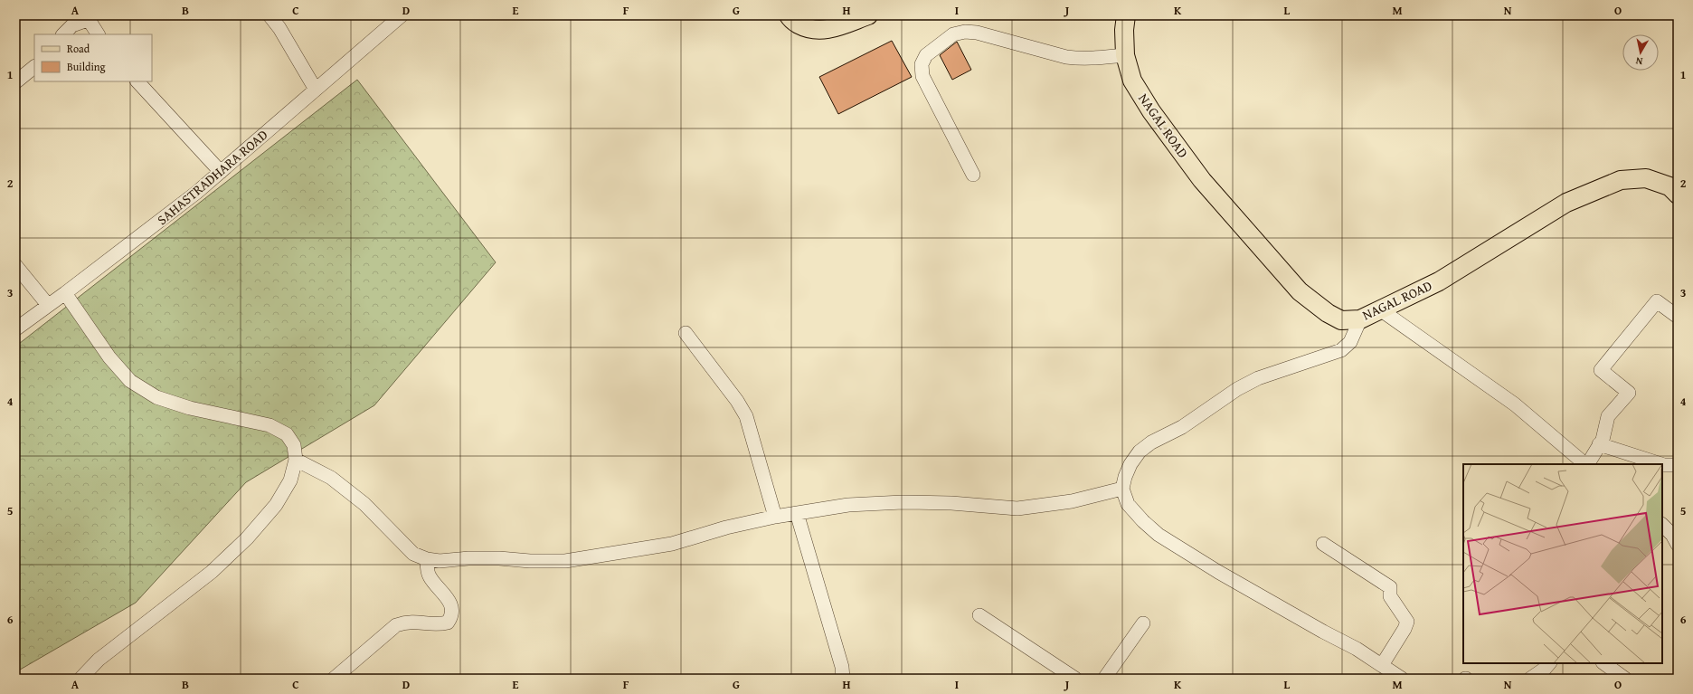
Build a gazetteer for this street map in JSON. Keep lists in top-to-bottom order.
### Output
{
  "streets": {
    "main road": ["NAGAL ROAD"],
    "street": ["SAHASTRADHARA ROAD"]
  },
  "legend": ["Road", "Building"],
  "north": "bottom",
  "grid": {
    "columns": [
      "A",
      "B",
      "C",
      "D",
      "E",
      "F",
      "G",
      "H",
      "I",
      "J",
      "K",
      "L",
      "M",
      "N",
      "O"
    ],
    "rows": [
      "1",
      "2",
      "3",
      "4",
      "5",
      "6"
    ]
  }
}
